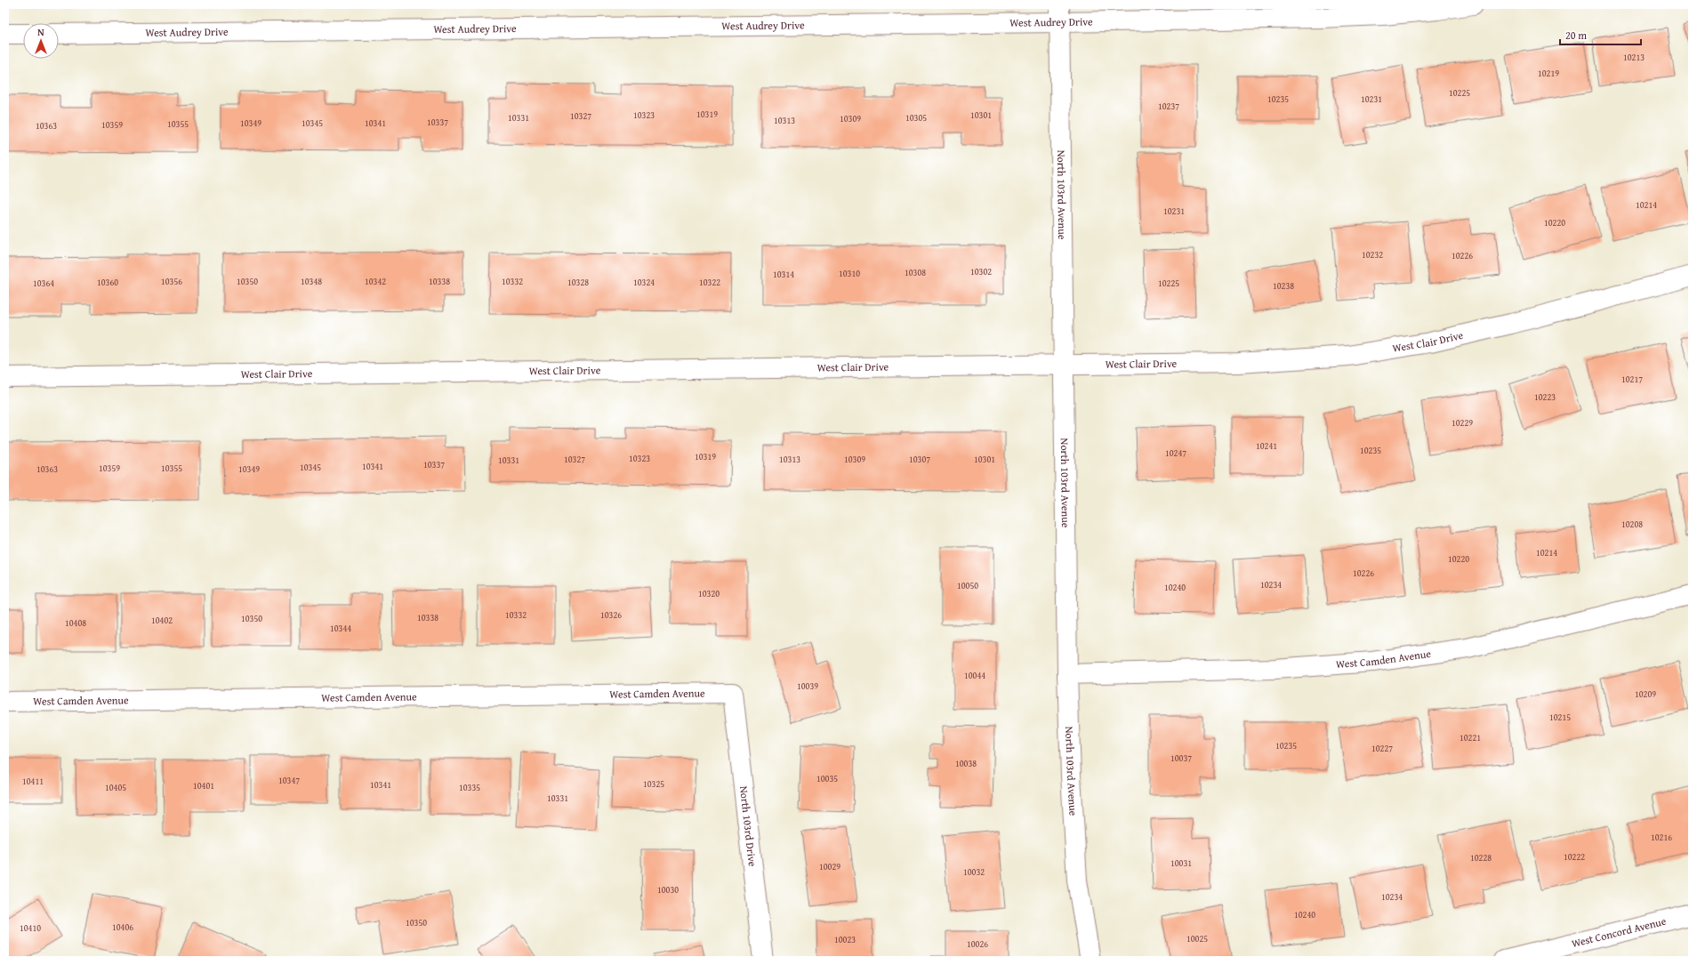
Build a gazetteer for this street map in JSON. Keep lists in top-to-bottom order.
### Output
{
  "streets": {
    "street": [
      "West Audrey Drive",
      "North 103rd Avenue",
      "West Clair Drive",
      "West Camden Avenue",
      "North 103rd Drive",
      "West Concord Avenue"
    ]
  },
  "crossings": [
    ["West Audrey Drive", "North 103rd Avenue"],
    ["North 103rd Avenue", "West Clair Drive"],
    ["North 103rd Avenue", "West Camden Avenue"],
    ["West Camden Avenue", "North 103rd Drive"]
  ],
  "house_numbers": [
    "10213",
    "10219",
    "10225",
    "10235",
    "10231",
    "10237",
    "10319",
    "10323",
    "10301",
    "10327",
    "10331",
    "10305",
    "10309",
    "10313",
    "10337",
    "10349",
    "10345",
    "10341",
    "10355",
    "10359",
    "10363",
    "10214",
    "10231",
    "10220",
    "10232",
    "10226",
    "10302",
    "10308",
    "10310",
    "10314",
    "10356",
    "10350",
    "10348",
    "10342",
    "10338",
    "10332",
    "10360",
    "10328",
    "10324",
    "10322",
    "10364",
    "10225",
    "10238",
    "10217",
    "10223",
    "10229",
    "10241",
    "10235",
    "10247",
    "10319",
    "10323",
    "10327",
    "10313",
    "10309",
    "10307",
    "10301",
    "10331",
    "10337",
    "10341",
    "10345",
    "10359",
    "10355",
    "10363",
    "10349",
    "10208",
    "10214",
    "10220",
    "10226",
    "10234",
    "10050",
    "10240",
    "10320",
    "10332",
    "10326",
    "10338",
    "10350",
    "10402",
    "10408",
    "10344",
    "10044",
    "10039",
    "10209",
    "10215",
    "10221",
    "10235",
    "10227",
    "10037",
    "10038",
    "10035",
    "10347",
    "10411",
    "10325",
    "10341",
    "10401",
    "10405",
    "10335",
    "10331",
    "10216",
    "10222",
    "10228",
    "10031",
    "10029",
    "10032",
    "10030",
    "10234",
    "10240",
    "10350",
    "10406",
    "10410",
    "10025",
    "10023",
    "10026"
  ],
  "scale_bar": "20 m",
  "north": "top"
}
